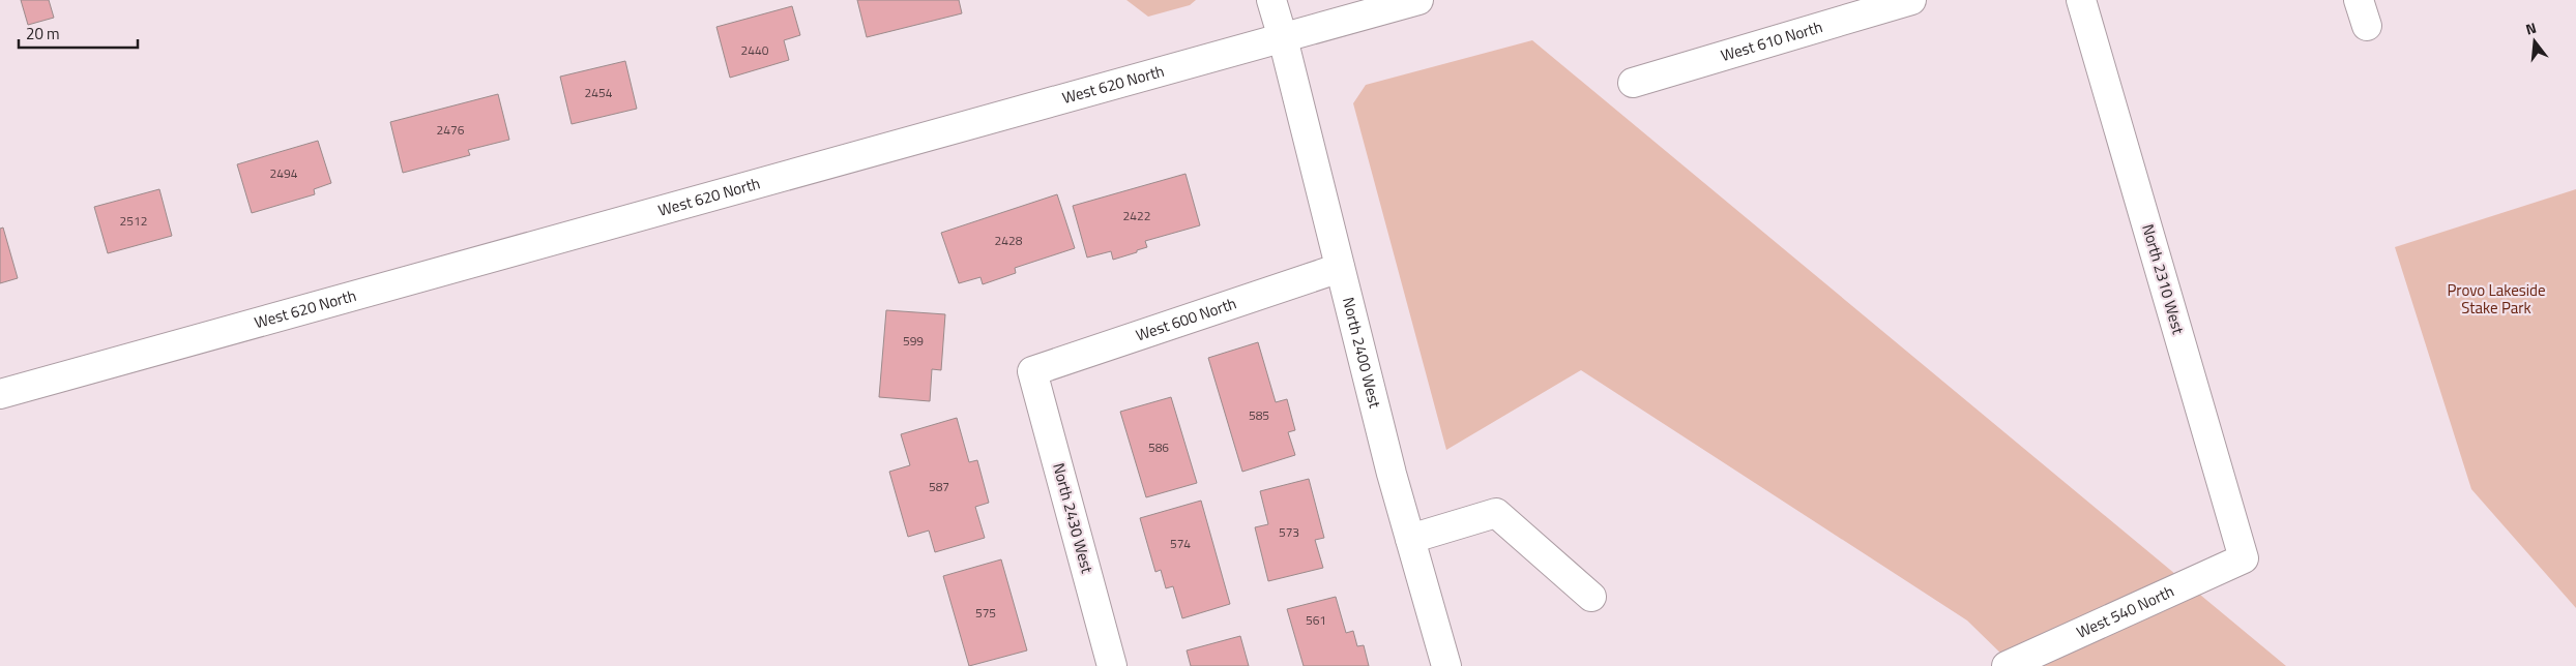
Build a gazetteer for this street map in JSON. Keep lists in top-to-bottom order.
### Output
{
  "streets": {
    "street": [
      "West 610 North",
      "West 620 North",
      "North 2310 West",
      "West 600 North",
      "North 2400 West",
      "North 2430 West",
      "West 540 North"
    ]
  },
  "crossings": [
    ["West 620 North", "North 2400 West"],
    ["North 2310 West", "West 540 North"],
    ["West 600 North", "North 2400 West"],
    ["West 600 North", "North 2430 West"]
  ],
  "parks": ["Provo Lakeside Stake Park"],
  "house_numbers": [
    "2440",
    "2454",
    "2476",
    "2494",
    "2422",
    "2512",
    "2428",
    "599",
    "585",
    "586",
    "587",
    "573",
    "574",
    "575",
    "561"
  ],
  "scale_bar": "20 m",
  "north": "top"
}
